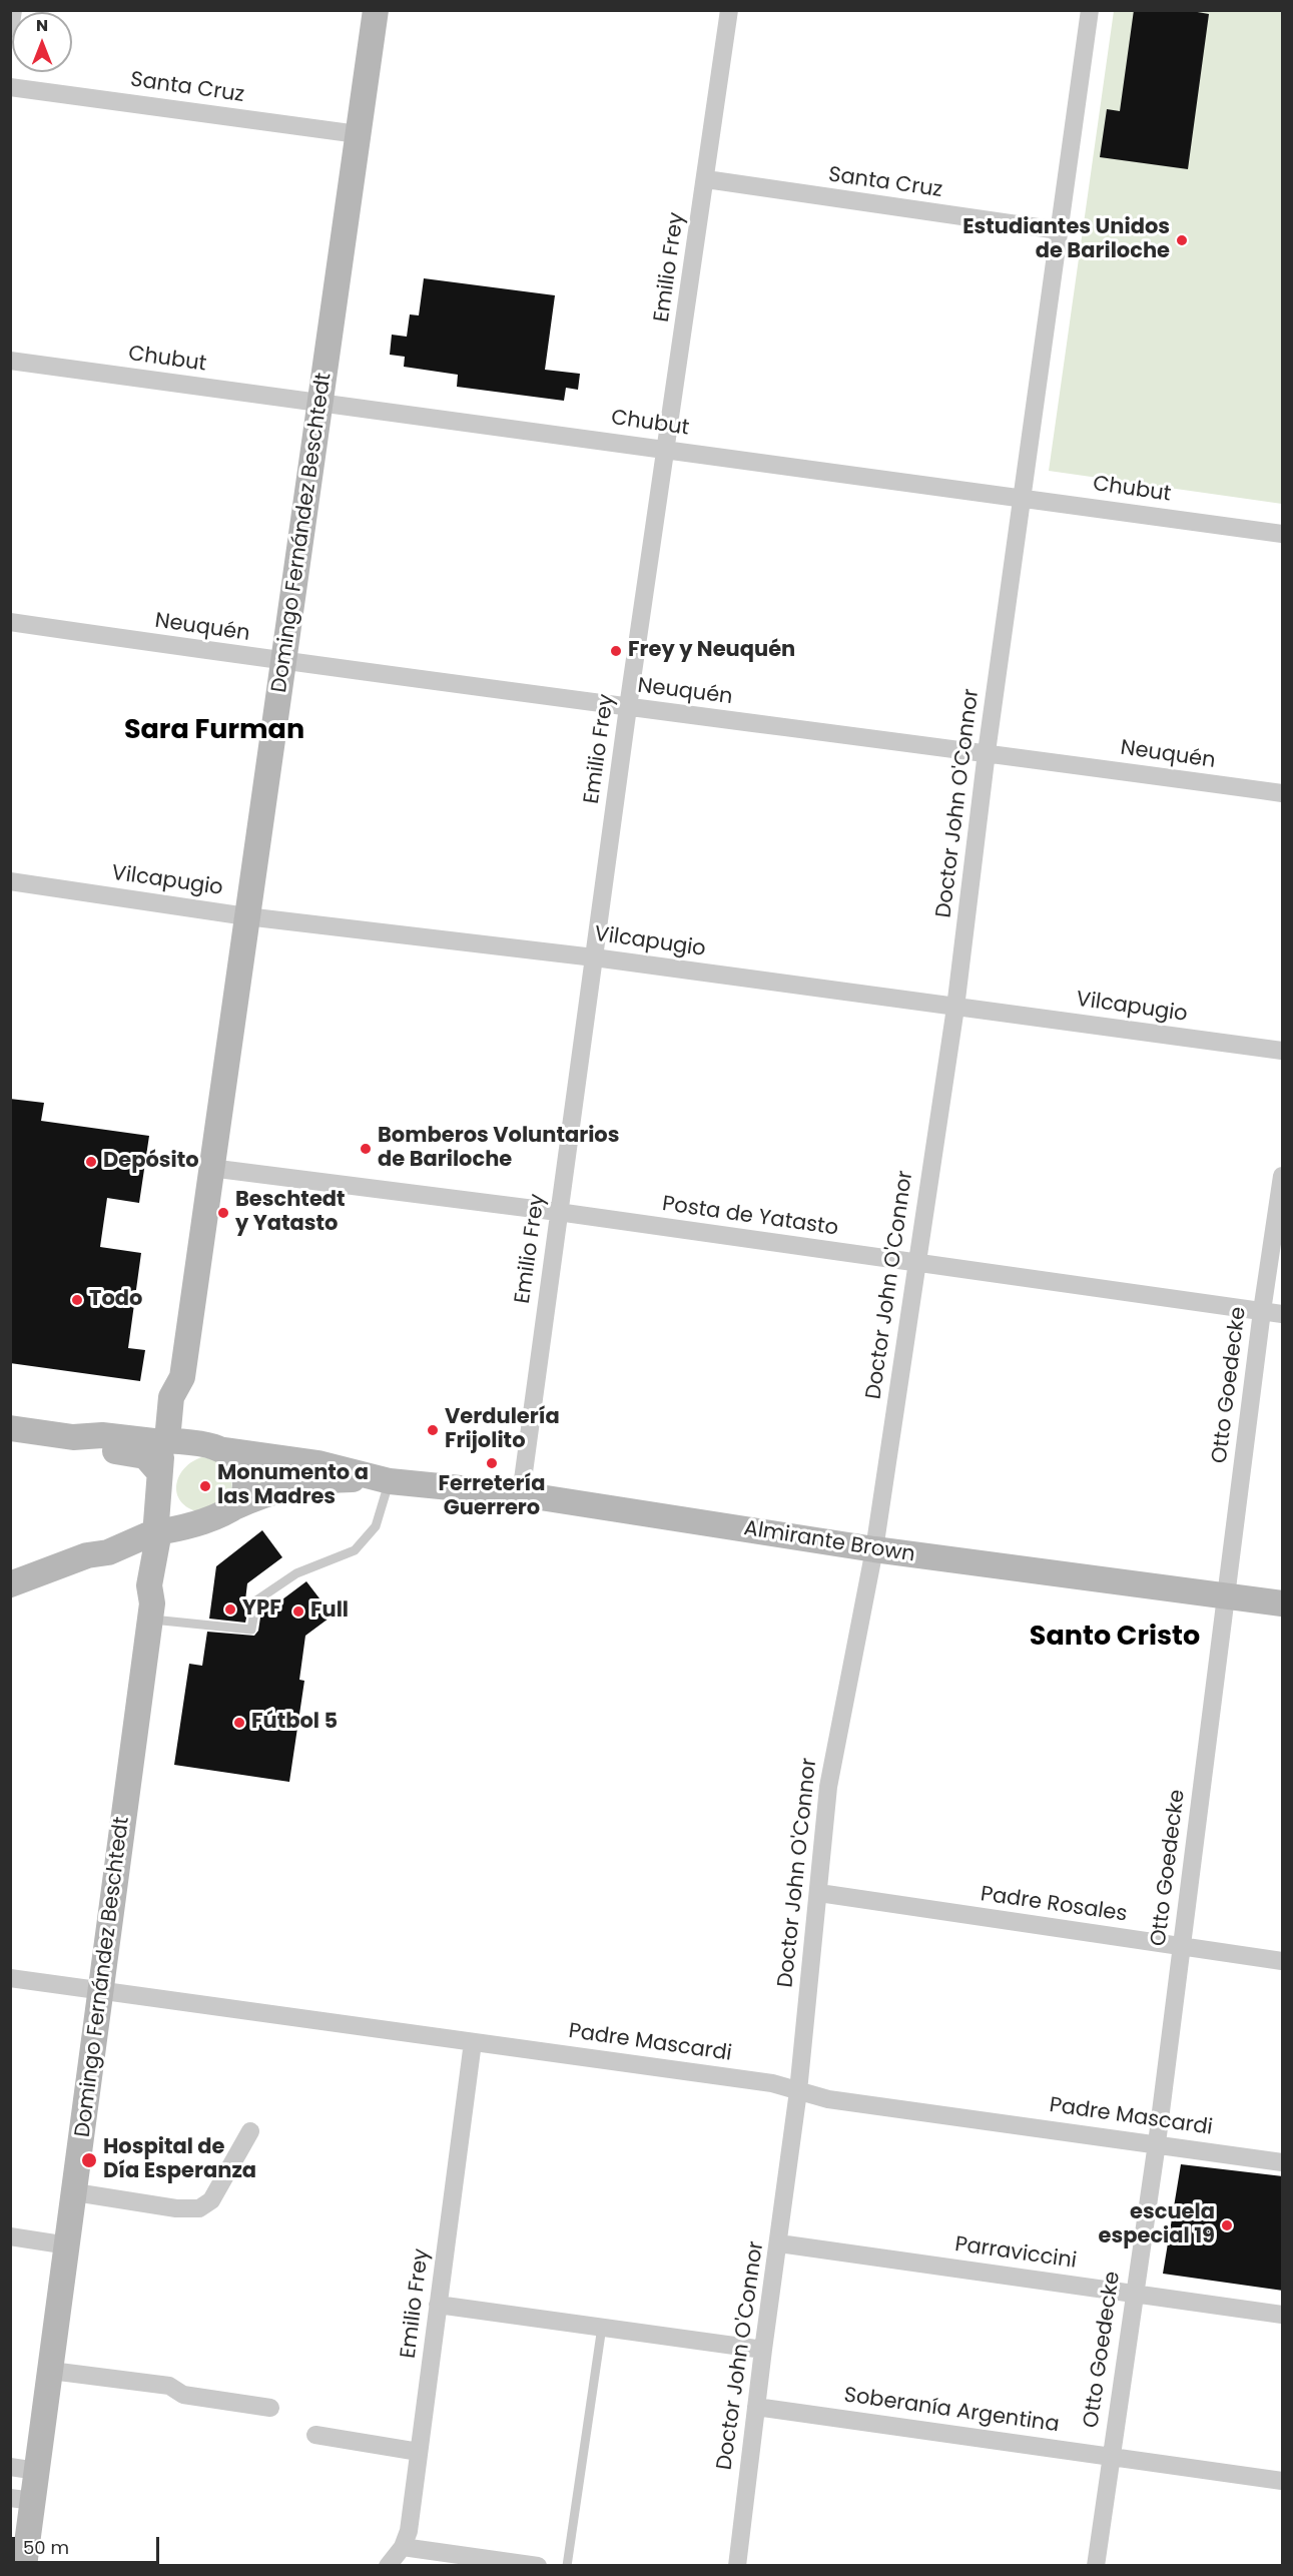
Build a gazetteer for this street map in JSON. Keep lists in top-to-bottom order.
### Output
{
  "streets": {
    "street": [
      "Santa Cruz",
      "Emilio Frey",
      "Chubut",
      "Domingo Fernández Beschtedt",
      "Neuquén",
      "Doctor John O'Connor",
      "Vilcapugio",
      "Posta de Yatasto",
      "Otto Goedecke",
      "Almirante Brown",
      "Padre Rosales",
      "Padre Mascardi",
      "Parraviccini",
      "Soberanía Argentina"
    ]
  },
  "crossings": [
    ["Santa Cruz", "Emilio Frey"],
    ["Santa Cruz", "Domingo Fernández Beschtedt"],
    ["Santa Cruz", "Doctor John O'Connor"],
    ["Emilio Frey", "Chubut"],
    ["Emilio Frey", "Neuquén"],
    ["Emilio Frey", "Vilcapugio"],
    ["Emilio Frey", "Posta de Yatasto"],
    ["Emilio Frey", "Almirante Brown"],
    ["Emilio Frey", "Padre Mascardi"],
    ["Chubut", "Domingo Fernández Beschtedt"],
    ["Chubut", "Doctor John O'Connor"],
    ["Domingo Fernández Beschtedt", "Neuquén"],
    ["Domingo Fernández Beschtedt", "Vilcapugio"],
    ["Domingo Fernández Beschtedt", "Posta de Yatasto"],
    ["Domingo Fernández Beschtedt", "Almirante Brown"],
    ["Domingo Fernández Beschtedt", "Padre Mascardi"],
    ["Neuquén", "Doctor John O'Connor"],
    ["Doctor John O'Connor", "Vilcapugio"],
    ["Doctor John O'Connor", "Posta de Yatasto"],
    ["Doctor John O'Connor", "Almirante Brown"],
    ["Doctor John O'Connor", "Padre Rosales"],
    ["Doctor John O'Connor", "Padre Mascardi"],
    ["Doctor John O'Connor", "Parraviccini"],
    ["Doctor John O'Connor", "Soberanía Argentina"],
    ["Posta de Yatasto", "Otto Goedecke"],
    ["Otto Goedecke", "Almirante Brown"],
    ["Otto Goedecke", "Padre Rosales"],
    ["Otto Goedecke", "Padre Mascardi"],
    ["Otto Goedecke", "Parraviccini"],
    ["Otto Goedecke", "Soberanía Argentina"]
  ],
  "districts": ["Sara Furman", "Santo Cristo"],
  "places": [
    "Estudiantes Unidos de Bariloche",
    "Frey y Neuquén",
    "Bomberos Voluntarios de Bariloche",
    "Depósito",
    "Beschtedt y Yatasto",
    "Todo",
    "Verdulería Frijolito",
    "Ferretería Guerrero",
    "Monumento a las Madres",
    "YPF",
    "Full",
    "Fútbol 5",
    "Hospital de Día Esperanza",
    "escuela especial 19"
  ],
  "scale_bar": "50 m",
  "north": "top"
}
